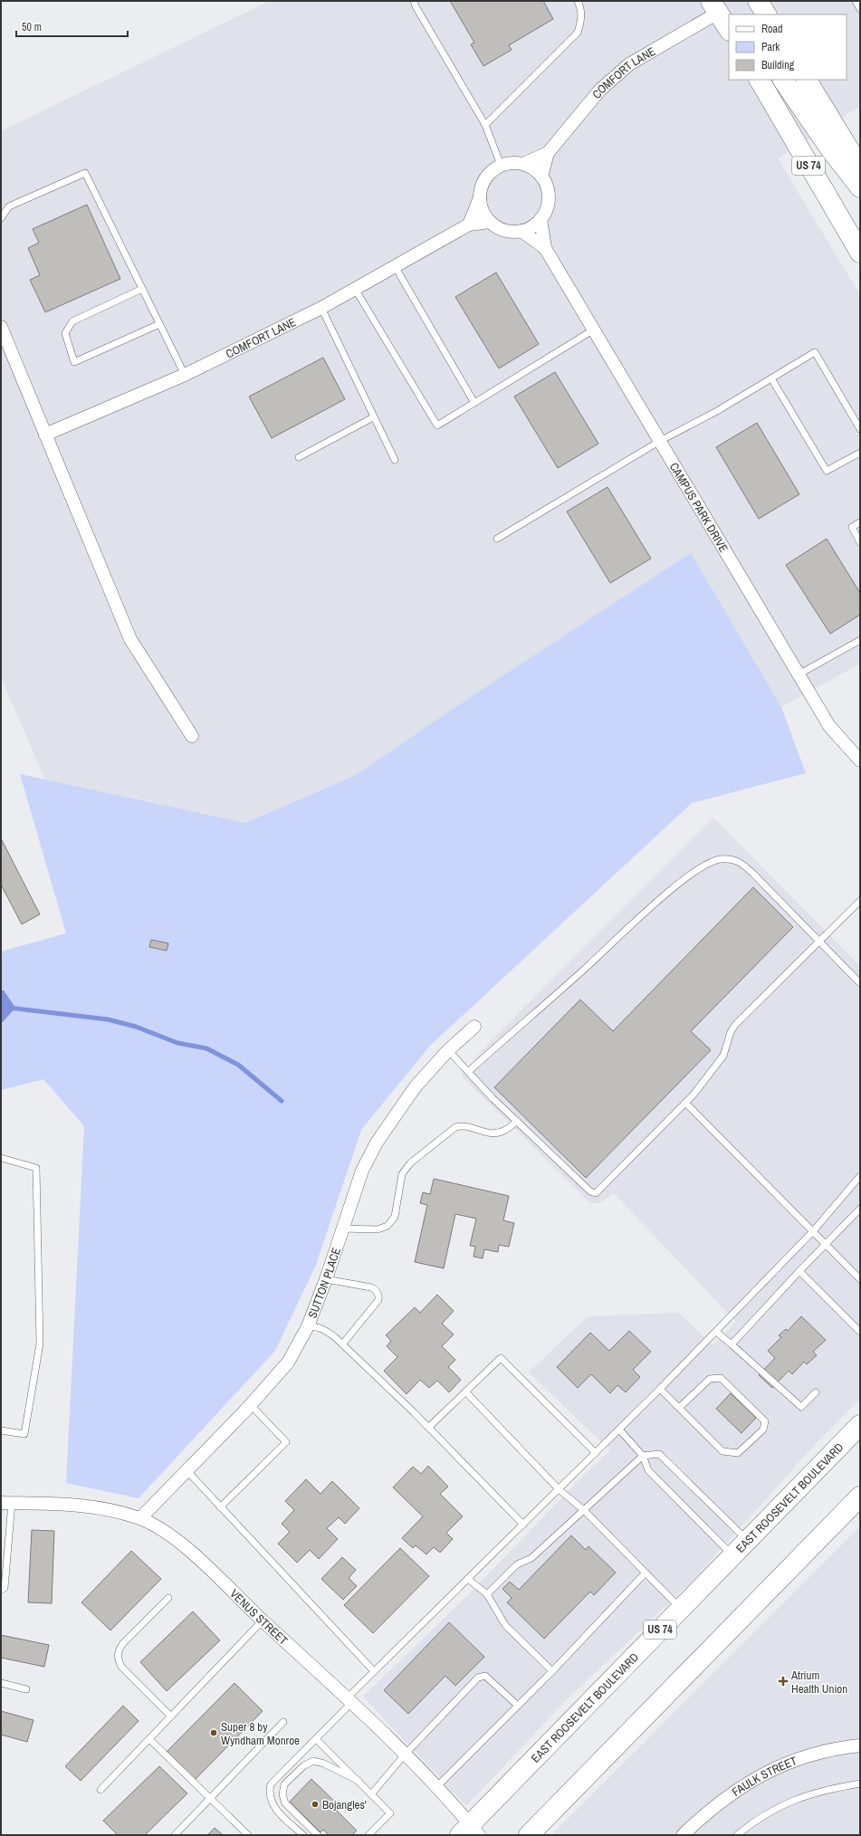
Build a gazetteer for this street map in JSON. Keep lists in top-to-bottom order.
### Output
{
  "streets": {
    "highway": ["US 74", "EAST ROOSEVELT BOULEVARD"],
    "street": [
      "COMFORT LANE",
      "CAMPUS PARK DRIVE",
      "SUTTON PLACE",
      "VENUS STREET",
      "FAULK STREET"
    ]
  },
  "crossings": [
    ["COMFORT LANE", "CAMPUS PARK DRIVE"],
    ["SUTTON PLACE", "VENUS STREET"],
    ["EAST ROOSEVELT BOULEVARD", "VENUS STREET"]
  ],
  "places": {
    "health": ["Atrium Health Union"],
    "other": ["Super 8 by Wyndham Monroe", "Bojangles'"]
  },
  "legend": ["Road", "Park", "Building"],
  "scale_bar": "50 m"
}
